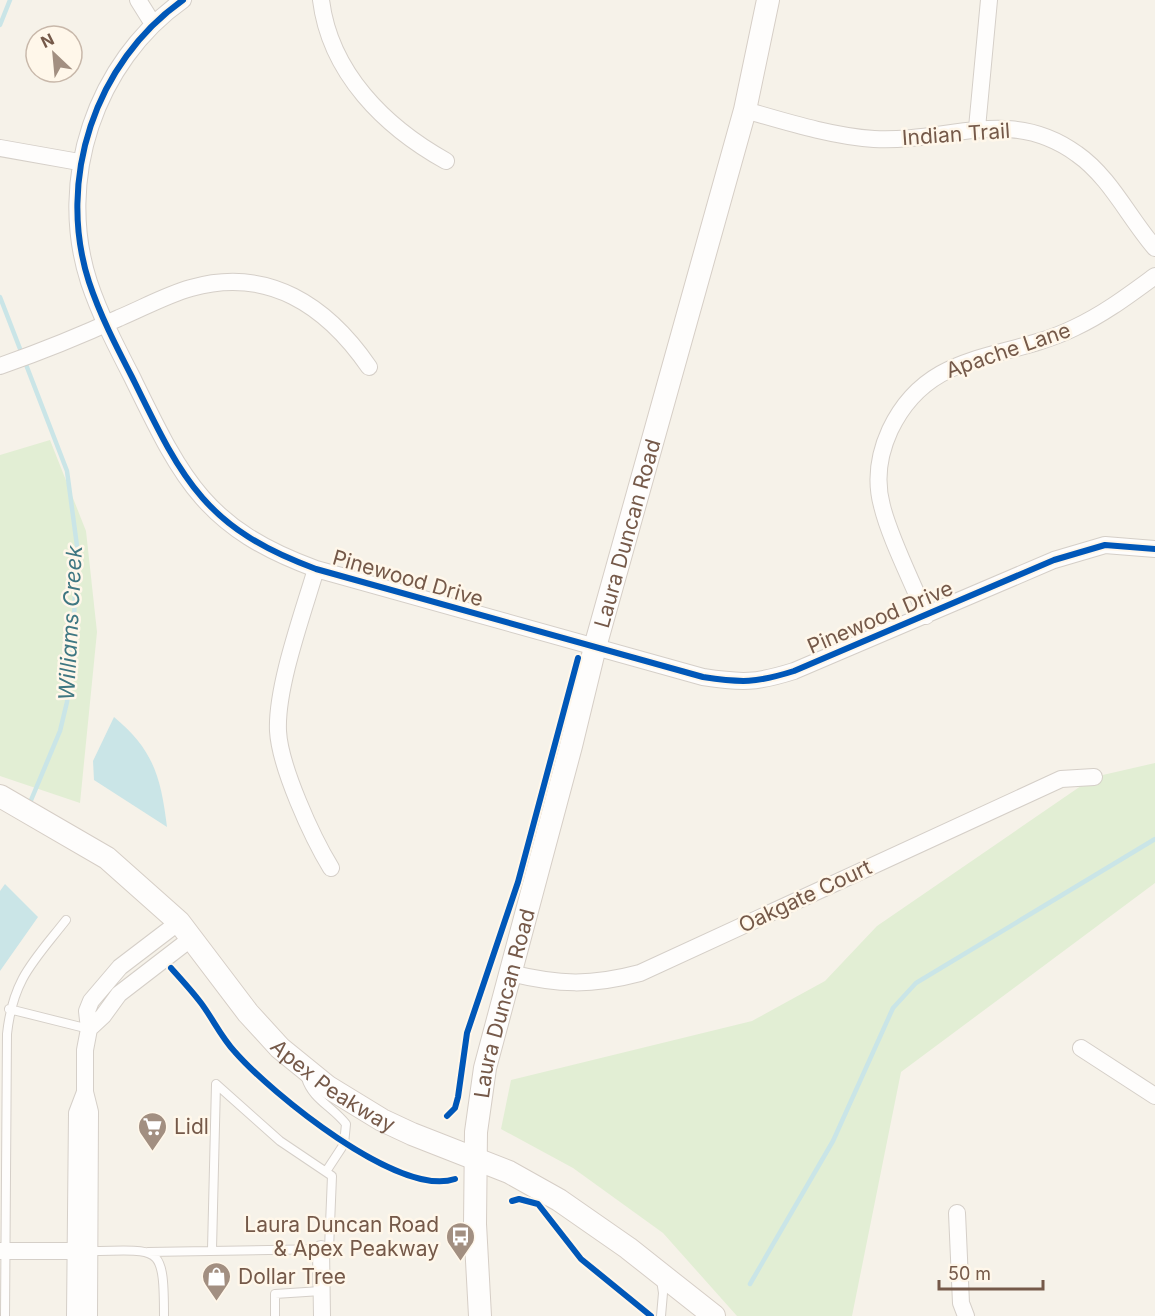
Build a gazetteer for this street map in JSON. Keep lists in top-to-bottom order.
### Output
{
  "streets": {
    "street": [
      "Indian Trail",
      "Apache Lane",
      "Laura Duncan Road",
      "Pinewood Drive",
      "Oakgate Court",
      "Apex Peakway"
    ]
  },
  "crossings": [
    ["Indian Trail", "Laura Duncan Road"],
    ["Apache Lane", "Pinewood Drive"],
    ["Laura Duncan Road", "Pinewood Drive"],
    ["Laura Duncan Road", "Oakgate Court"],
    ["Laura Duncan Road", "Apex Peakway"]
  ],
  "water": ["Williams Creek"],
  "places": {
    "supermarket": ["Lidl"],
    "bus stop": ["Laura Duncan Road & Apex Peakway"],
    "shop": ["Dollar Tree"]
  },
  "scale_bar": "50 m",
  "north": "top left"
}
